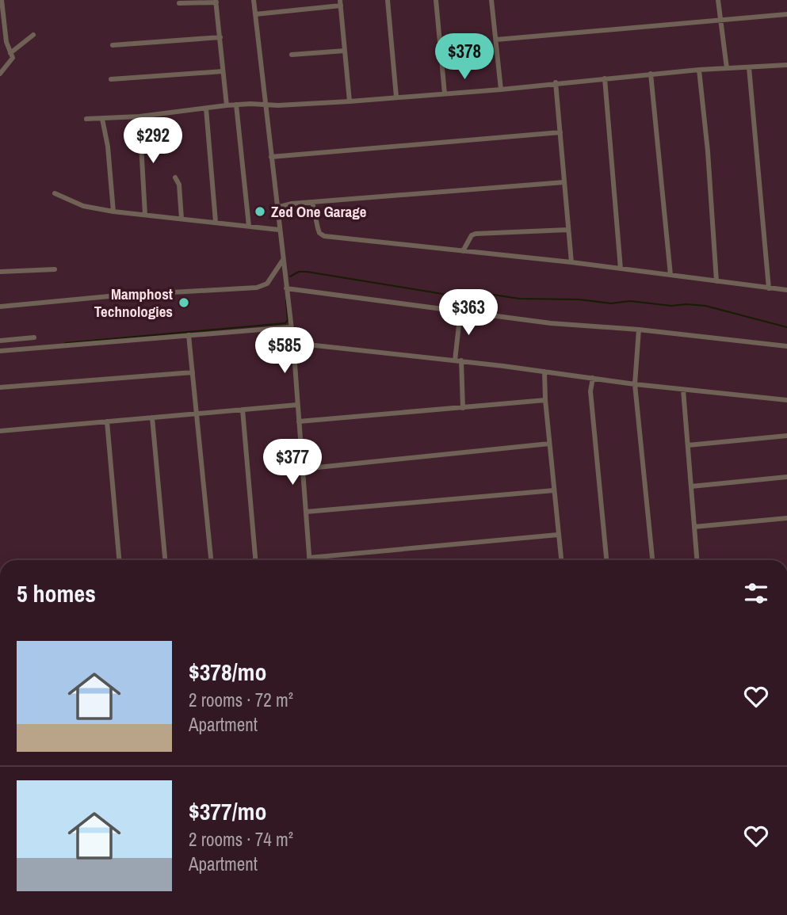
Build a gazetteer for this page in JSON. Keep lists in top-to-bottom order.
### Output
{
  "places": ["Zed One Garage", "Mamphost Technologies"],
  "page": {
    "price": [
      "$378",
      "$292",
      "$363",
      "$585",
      "$377"
    ],
    "heading": "5 homes",
    "list": [
      {
        "name": "$378/mo",
        "note": "2 rooms · 72 m² · Apartment"
      },
      {
        "name": "$377/mo",
        "note": "2 rooms · 74 m² · Apartment"
      }
    ]
  }
}
